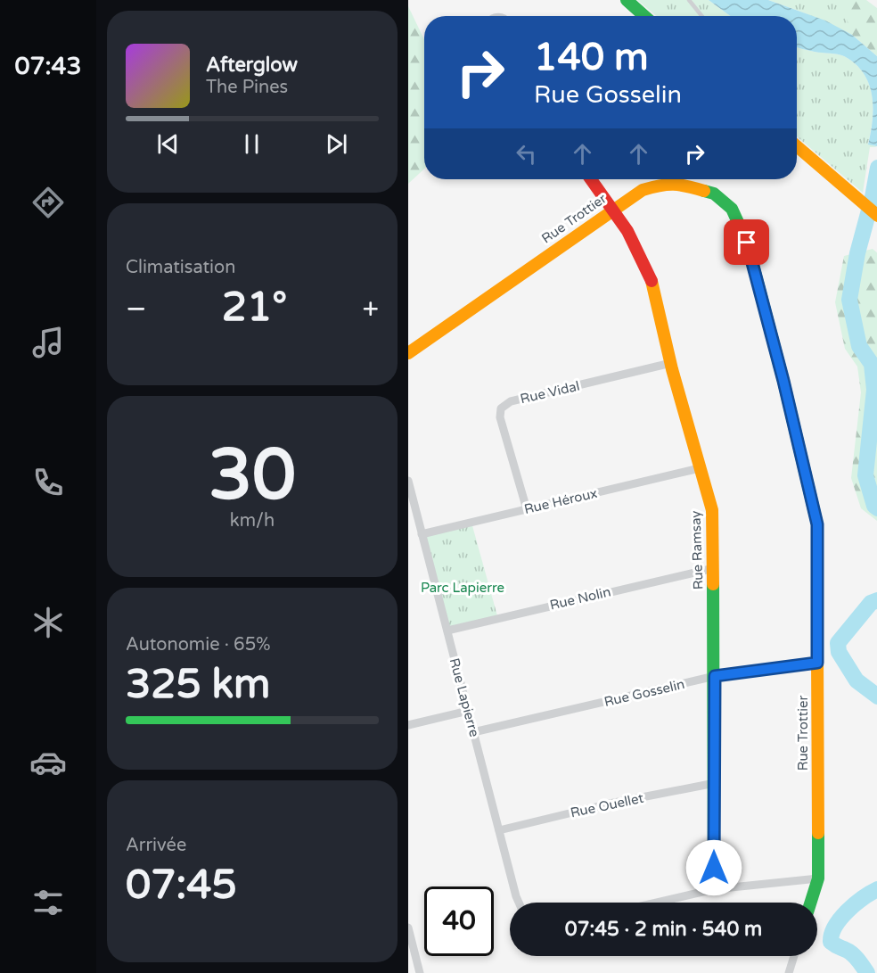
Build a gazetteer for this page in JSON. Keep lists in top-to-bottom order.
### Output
{
  "streets": {
    "street": [
      "Rue Trottier",
      "Rue Vidal",
      "Rue Héroux",
      "Rue Ramsay",
      "Rue Nolin",
      "Rue Gosselin",
      "Rue Lapierre",
      "Rue Ouellet"
    ]
  },
  "crossings": [
    ["Rue Trottier", "Rue Ramsay"],
    ["Rue Trottier", "Rue Gosselin"],
    ["Rue Vidal", "Rue Héroux"],
    ["Rue Vidal", "Rue Ramsay"],
    ["Rue Héroux", "Rue Ramsay"],
    ["Rue Héroux", "Rue Lapierre"],
    ["Rue Ramsay", "Rue Nolin"],
    ["Rue Ramsay", "Rue Gosselin"],
    ["Rue Ramsay", "Rue Ouellet"],
    ["Rue Nolin", "Rue Lapierre"],
    ["Rue Gosselin", "Rue Lapierre"],
    ["Rue Lapierre", "Rue Ouellet"]
  ],
  "parks": ["Parc Lapierre"],
  "page": {
    "tabs": "07:43",
    "turn": ["140 m", "Rue Gosselin"],
    "song": ["Afterglow", "The Pines"],
    "tile": [
      "Climatisation",
      ["30", "km/h"],
      ["Autonomie · 65%", "325 km"],
      ["Arrivée", "07:45"]
    ],
    "heat": ["−", "21°", "+"],
    "limit": "40",
    "trip": "07:45 · 2 min · 540 m"
  }
}
